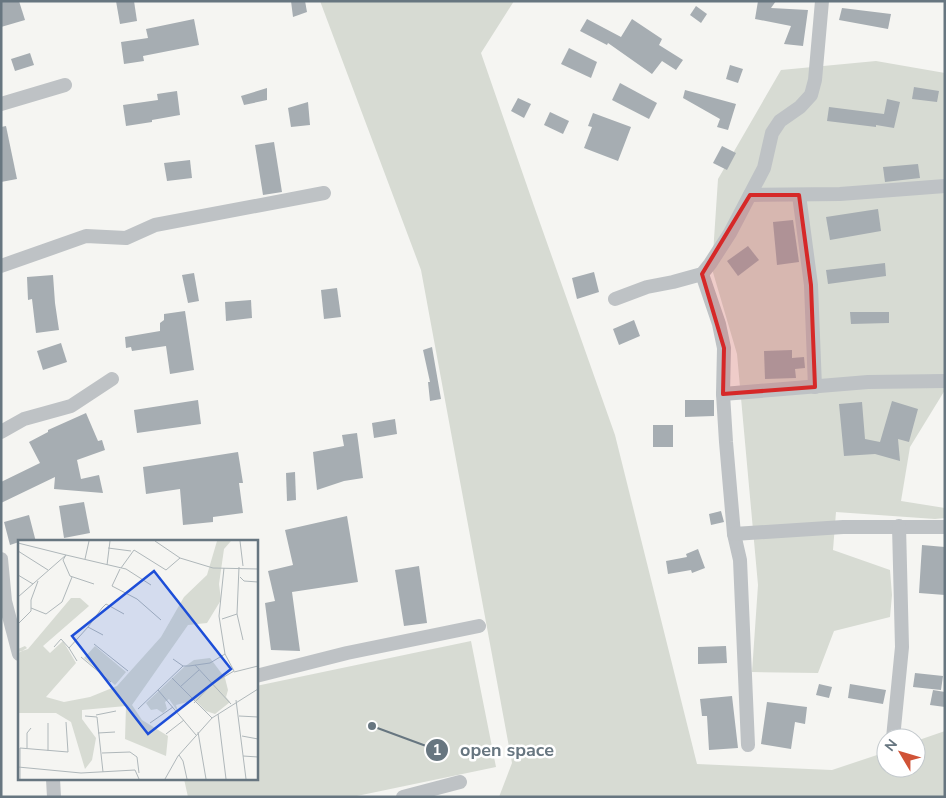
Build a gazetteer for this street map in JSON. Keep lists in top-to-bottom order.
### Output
{
  "places": ["open space"],
  "north": "top left"
}
